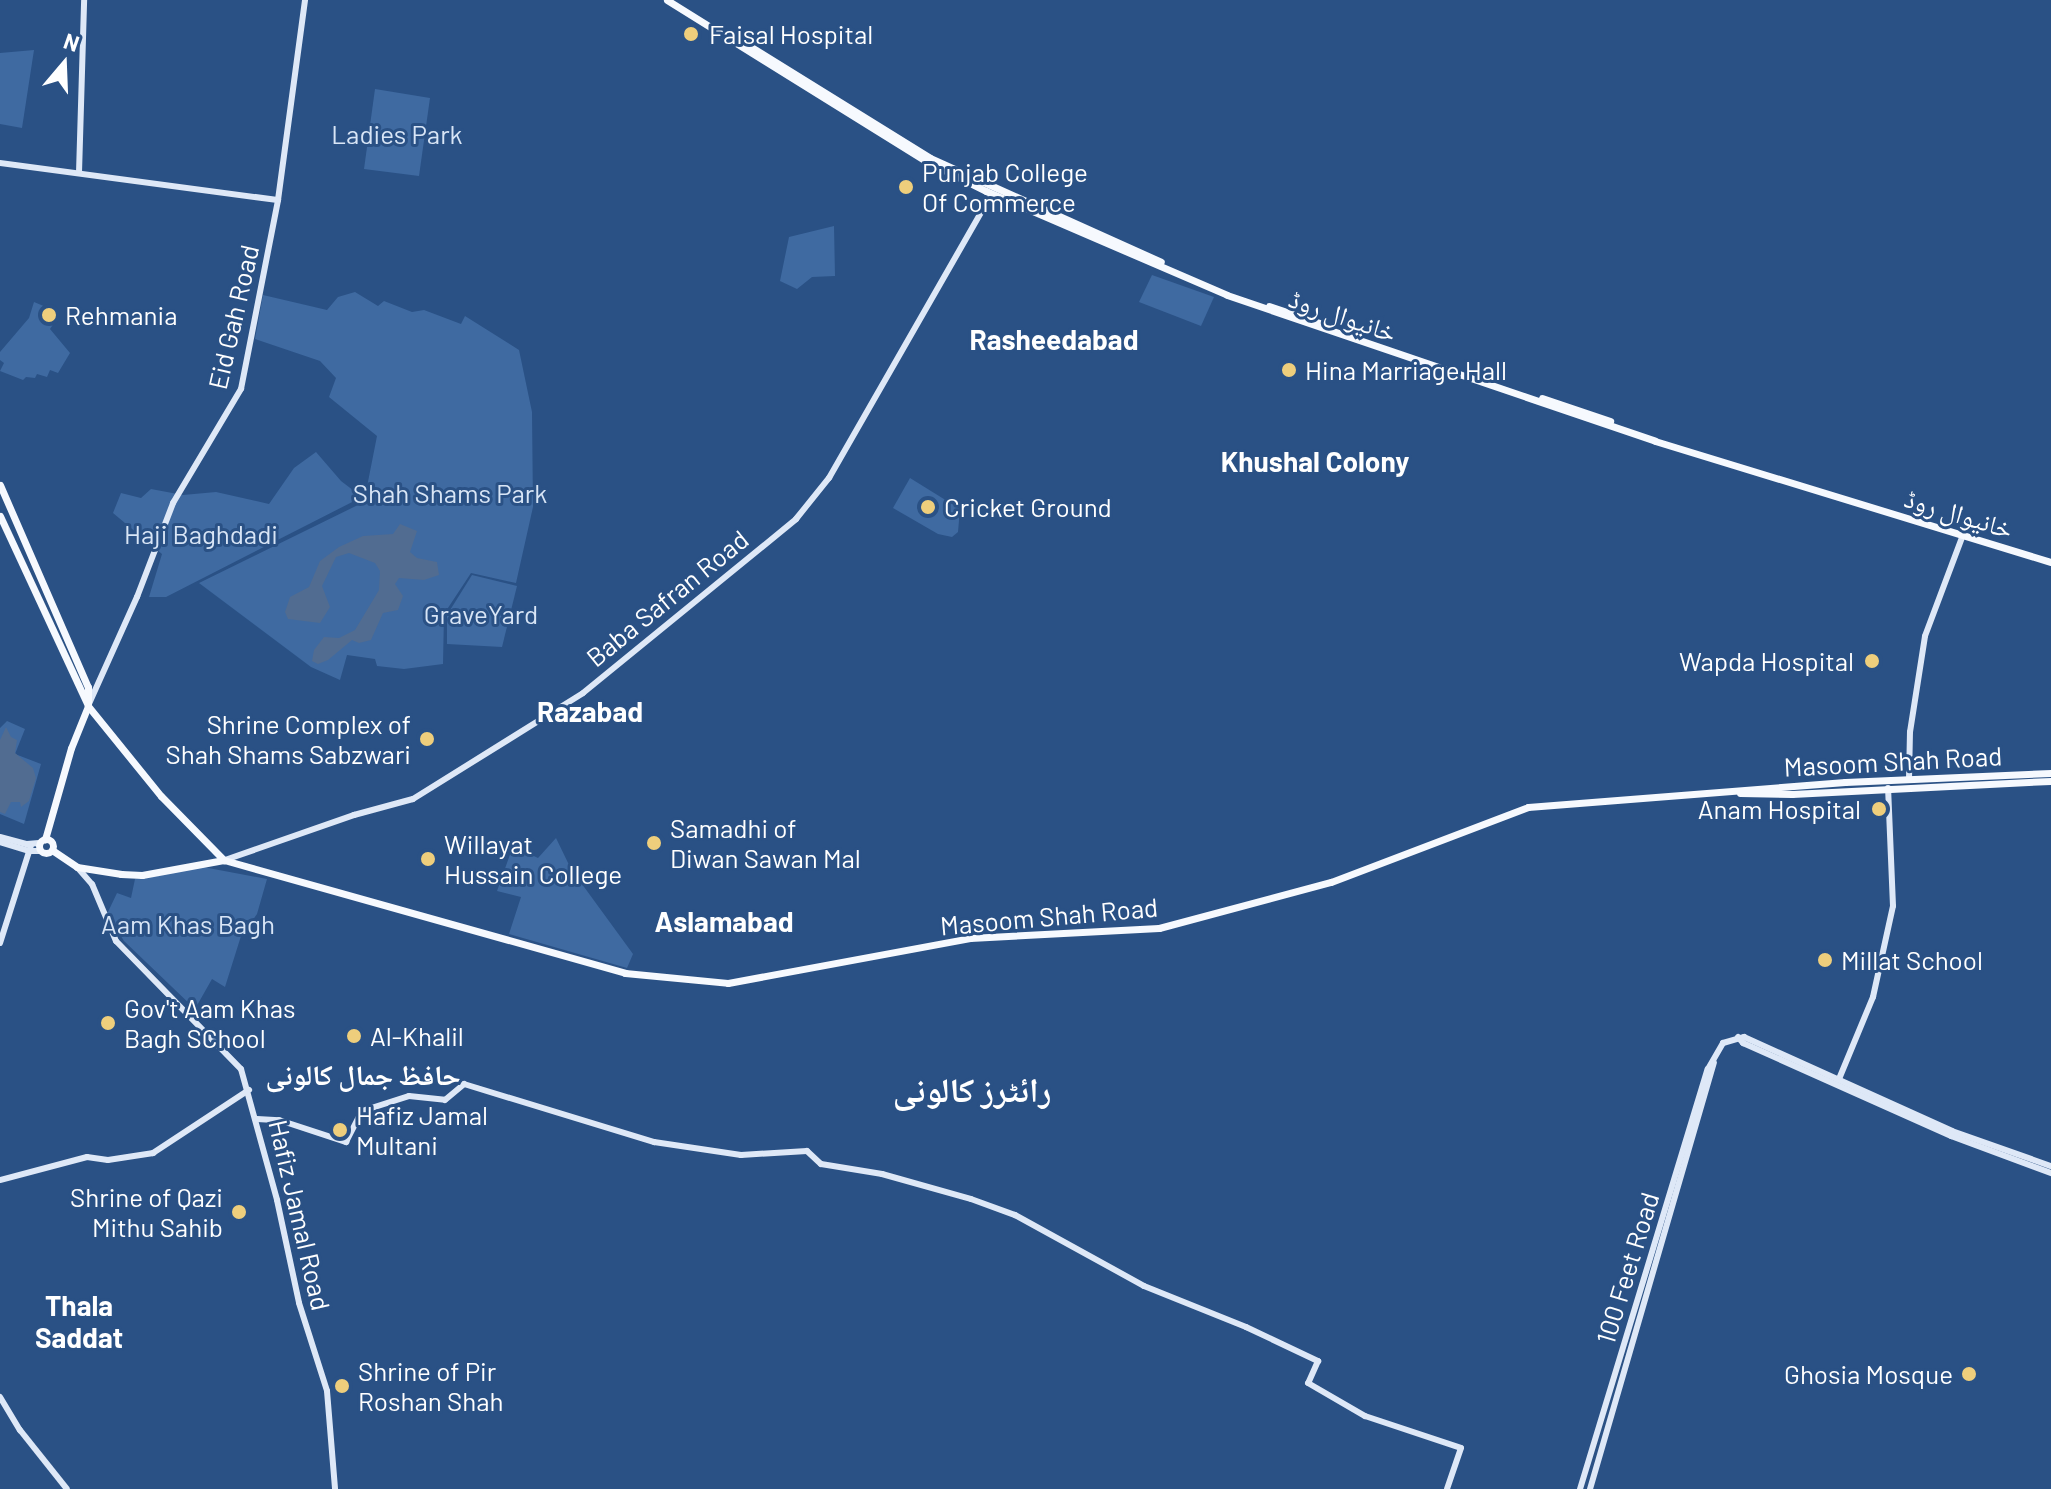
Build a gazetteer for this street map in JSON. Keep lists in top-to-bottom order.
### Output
{
  "streets": {
    "main road": [
      "خانیوال روڈ",
      "Eid Gah Road",
      "Baba Safran Road",
      "Masoom Shah Road",
      "Hafiz Jamal Road",
      "100 Feet Road"
    ]
  },
  "crossings": [
    ["Baba Safran Road", "Masoom Shah Road"],
    ["Masoom Shah Road", "Hafiz Jamal Road"]
  ],
  "districts": [
    "Rasheedabad",
    "Khushal Colony",
    "Razabad",
    "Aslamabad",
    "حافظ جمال کالونی",
    "رائٹرز کالونی",
    "Thala Saddat"
  ],
  "parks": [
    "Ladies Park",
    "Shah Shams Park",
    "Haji Baghdadi",
    "GraveYard",
    "Aam Khas Bagh"
  ],
  "places": [
    "Faisal Hospital",
    "Punjab College Of Commerce",
    "Rehmania",
    "Hina Marriage Hall",
    "Cricket Ground",
    "Wapda Hospital",
    "Shrine Complex of Shah Shams Sabzwari",
    "Anam Hospital",
    "Samadhi of Diwan Sawan Mal",
    "Willayat Hussain College",
    "Millat School",
    "Gov't Aam Khas Bagh SChool",
    "Al-Khalil",
    "Hafiz Jamal Multani",
    "Shrine of Qazi Mithu Sahib",
    "Ghosia Mosque",
    "Shrine of Pir Roshan Shah"
  ],
  "north": "top"
}
